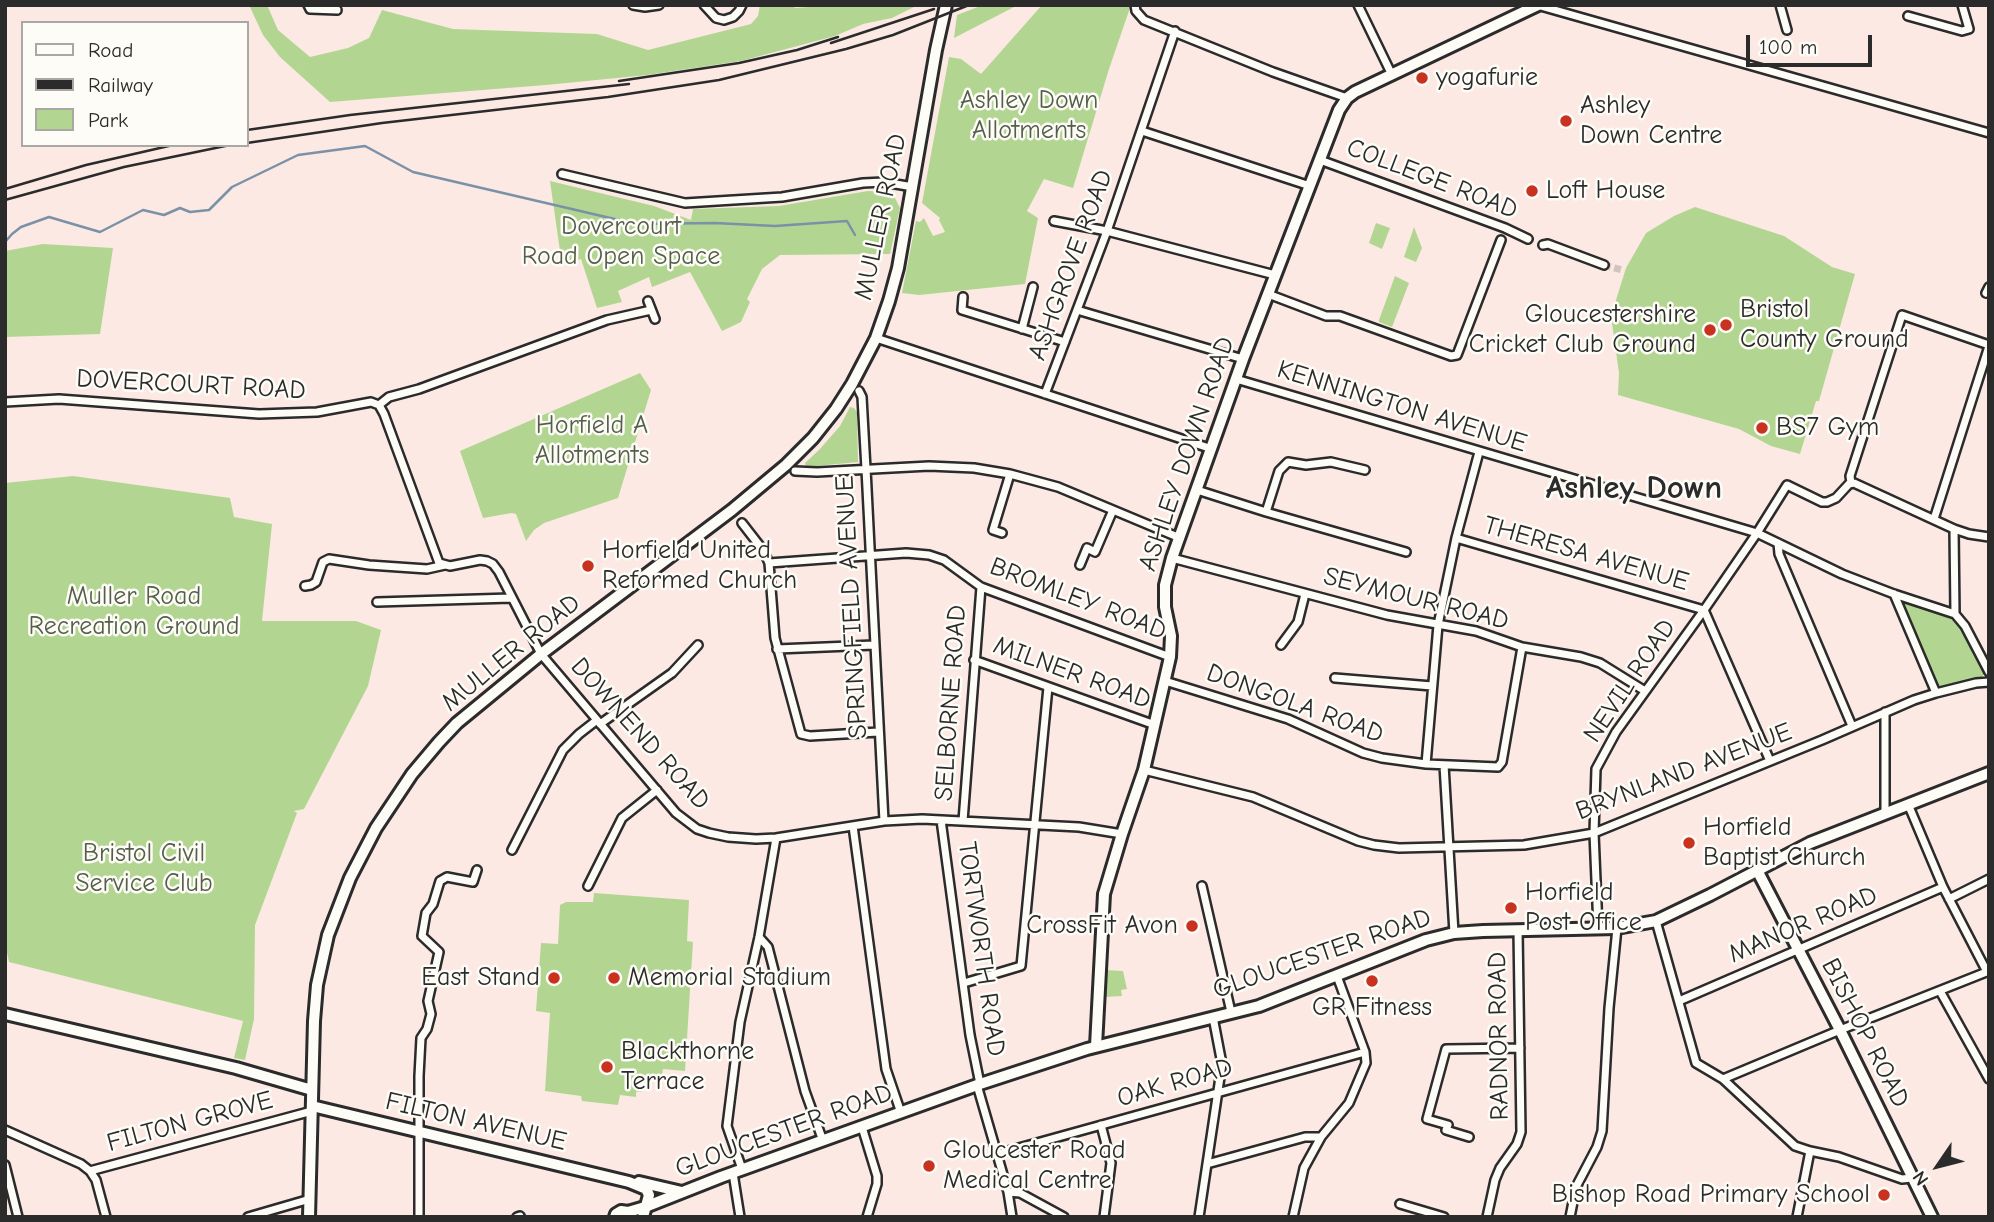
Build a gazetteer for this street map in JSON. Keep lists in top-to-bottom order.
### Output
{
  "streets": {
    "main road": [
      "MULLER ROAD",
      "ASHLEY DOWN ROAD",
      "GLOUCESTER ROAD",
      "BISHOP ROAD",
      "FILTON AVENUE"
    ],
    "street": [
      "COLLEGE ROAD",
      "ASHGROVE ROAD",
      "DOVERCOURT ROAD",
      "KENNINGTON AVENUE",
      "THERESA AVENUE",
      "BROMLEY ROAD",
      "SEYMOUR ROAD",
      "SPRINGFIELD AVENUE",
      "MILNER ROAD",
      "NEVIL ROAD",
      "SELBORNE ROAD",
      "DONGOLA ROAD",
      "DOWNEND ROAD",
      "BRYNLAND AVENUE",
      "MANOR ROAD",
      "TORTWORTH ROAD",
      "RADNOR ROAD",
      "OAK ROAD",
      "FILTON GROVE"
    ]
  },
  "crossings": [
    ["COLLEGE ROAD", "ASHLEY DOWN ROAD"],
    ["MULLER ROAD", "DOWNEND ROAD"],
    ["MULLER ROAD", "FILTON GROVE"],
    ["MULLER ROAD", "FILTON AVENUE"],
    ["KENNINGTON AVENUE", "ASHLEY DOWN ROAD"],
    ["KENNINGTON AVENUE", "NEVIL ROAD"],
    ["ASHLEY DOWN ROAD", "BROMLEY ROAD"],
    ["ASHLEY DOWN ROAD", "SEYMOUR ROAD"],
    ["ASHLEY DOWN ROAD", "MILNER ROAD"],
    ["ASHLEY DOWN ROAD", "DONGOLA ROAD"],
    ["ASHLEY DOWN ROAD", "DOWNEND ROAD"],
    ["ASHLEY DOWN ROAD", "BRYNLAND AVENUE"],
    ["ASHLEY DOWN ROAD", "GLOUCESTER ROAD"],
    ["THERESA AVENUE", "NEVIL ROAD"],
    ["BROMLEY ROAD", "SPRINGFIELD AVENUE"],
    ["BROMLEY ROAD", "SELBORNE ROAD"],
    ["SEYMOUR ROAD", "NEVIL ROAD"],
    ["SEYMOUR ROAD", "DONGOLA ROAD"],
    ["SPRINGFIELD AVENUE", "DOWNEND ROAD"],
    ["MILNER ROAD", "SELBORNE ROAD"],
    ["NEVIL ROAD", "BRYNLAND AVENUE"],
    ["NEVIL ROAD", "GLOUCESTER ROAD"],
    ["SELBORNE ROAD", "DOWNEND ROAD"],
    ["DOWNEND ROAD", "TORTWORTH ROAD"],
    ["MANOR ROAD", "BISHOP ROAD"],
    ["TORTWORTH ROAD", "GLOUCESTER ROAD"],
    ["TORTWORTH ROAD", "OAK ROAD"],
    ["GLOUCESTER ROAD", "BISHOP ROAD"],
    ["GLOUCESTER ROAD", "RADNOR ROAD"],
    ["GLOUCESTER ROAD", "FILTON AVENUE"],
    ["FILTON GROVE", "FILTON AVENUE"]
  ],
  "districts": ["Ashley Down"],
  "parks": [
    "Ashley Down Allotments",
    "Dovercourt Road Open Space",
    "Horfield A Allotments",
    "Muller Road Recreation Ground",
    "Bristol Civil Service Club"
  ],
  "places": [
    "yogafurie",
    "Ashley Down Centre",
    "Loft House",
    "Bristol County Ground",
    "Gloucestershire Cricket Club Ground",
    "BS7 Gym",
    "Horfield United Reformed Church",
    "Horfield Baptist Church",
    "Horfield Post Office",
    "CrossFit Avon",
    "East Stand",
    "Memorial Stadium",
    "GR Fitness",
    "Blackthorne Terrace",
    "Gloucester Road Medical Centre",
    "Bishop Road Primary School"
  ],
  "legend": ["Road", "Railway", "Park"],
  "scale_bar": "100 m",
  "north": "bottom left"
}
